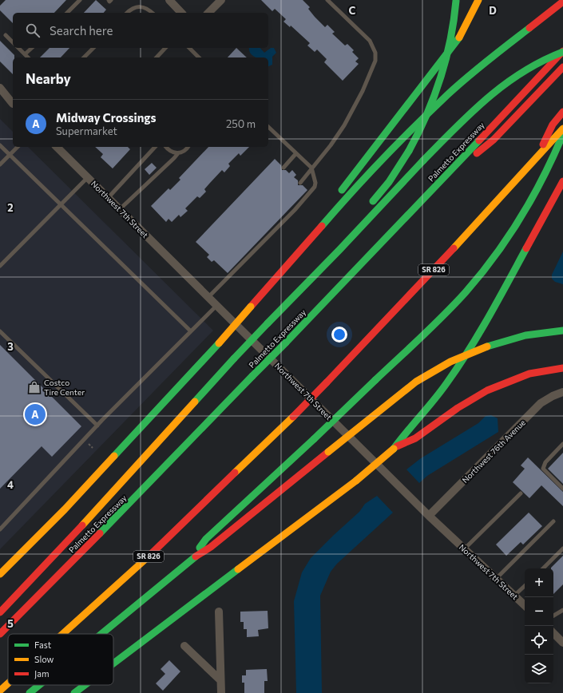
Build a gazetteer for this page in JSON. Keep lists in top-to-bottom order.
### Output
{
  "streets": {
    "highway": ["Palmetto Expressway", "SR 826"],
    "street": ["Northwest 7th Street", "Northwest 76th Avenue"]
  },
  "crossings": [
    ["Northwest 7th Street", "Northwest 76th Avenue"]
  ],
  "places": {
    "shop": ["Costco Tire Center"]
  },
  "legend": ["Fast", "Slow", "Jam"],
  "page": {
    "search": "Search here",
    "heading": "Nearby",
    "list": [
      {
        "mark": "A",
        "name": "Midway Crossings",
        "note": "Supermarket",
        "value": "250 m"
      }
    ],
    "pins": "A",
    "map_buttons": ["+", "−"]
  },
  "grid": {
    "columns": ["C", "D"],
    "rows": [
      "2",
      "3",
      "4",
      "5"
    ]
  }
}
